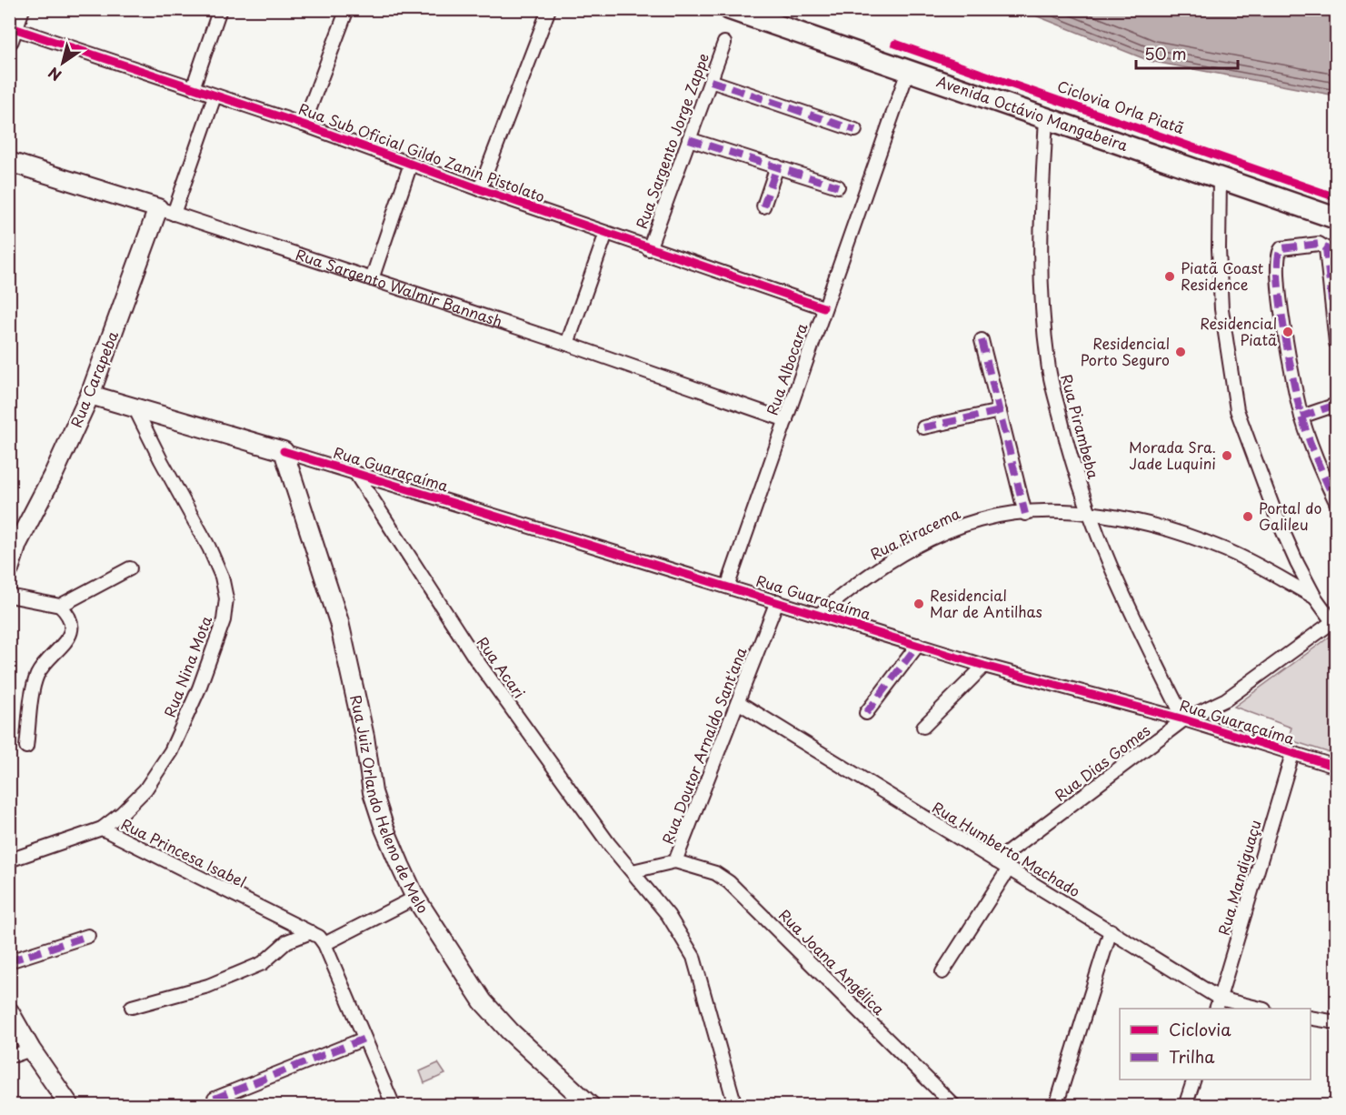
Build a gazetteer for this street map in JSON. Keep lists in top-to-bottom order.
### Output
{
  "streets": {
    "main road": [
      "Avenida Octávio Mangabeira",
      "Rua Sargento Walmir Bannash",
      "Rua Carapeba",
      "Rua Guaraçaíma",
      "Rua Juiz Orlando Heleno de Melo"
    ],
    "street": [
      "Rua Sargento Jorge Zappe",
      "Rua Sub Oficial Gildo Zanin Pistolato",
      "Rua Albocara",
      "Rua Pirambeba",
      "Rua Piracema",
      "Rua Nina Mota",
      "Rua Acari",
      "Rua Doutor Arnaldo Sant'ana",
      "Rua Dias Gomes",
      "Rua Humberto Machado",
      "Rua Princesa Isabel",
      "Rua Mandiguaçu",
      "Rua Joana Angélica"
    ],
    "cycle path": ["Ciclovia Orla Piatã"]
  },
  "crossings": [
    ["Avenida Octávio Mangabeira", "Rua Albocara"],
    ["Avenida Octávio Mangabeira", "Rua Pirambeba"],
    ["Rua Sargento Jorge Zappe", "Rua Sub Oficial Gildo Zanin Pistolato"],
    ["Rua Sub Oficial Gildo Zanin Pistolato", "Rua Albocara"],
    ["Rua Sub Oficial Gildo Zanin Pistolato", "Rua Carapeba"],
    ["Rua Sargento Walmir Bannash", "Rua Albocara"],
    ["Rua Sargento Walmir Bannash", "Rua Carapeba"],
    ["Rua Albocara", "Rua Guaraçaíma"],
    ["Rua Carapeba", "Rua Guaraçaíma"],
    ["Rua Pirambeba", "Rua Guaraçaíma"],
    ["Rua Pirambeba", "Rua Piracema"],
    ["Rua Pirambeba", "Rua Dias Gomes"],
    ["Rua Guaraçaíma", "Rua Piracema"],
    ["Rua Guaraçaíma", "Rua Nina Mota"],
    ["Rua Guaraçaíma", "Rua Acari"],
    ["Rua Guaraçaíma", "Rua Doutor Arnaldo Sant'ana"],
    ["Rua Guaraçaíma", "Rua Dias Gomes"],
    ["Rua Guaraçaíma", "Rua Juiz Orlando Heleno de Melo"],
    ["Rua Guaraçaíma", "Rua Mandiguaçu"],
    ["Rua Nina Mota", "Rua Princesa Isabel"],
    ["Rua Acari", "Rua Doutor Arnaldo Sant'ana"],
    ["Rua Doutor Arnaldo Sant'ana", "Rua Humberto Machado"],
    ["Rua Doutor Arnaldo Sant'ana", "Rua Joana Angélica"],
    ["Rua Dias Gomes", "Rua Humberto Machado"],
    ["Rua Humberto Machado", "Rua Mandiguaçu"]
  ],
  "places": [
    "Piatã Coast Residence",
    "Residencial Piatã",
    "Residencial Porto Seguro",
    "Morada Sra. Jade Luquini",
    "Portal do Galileu",
    "Residencial Mar de Antilhas"
  ],
  "legend": ["Ciclovia", "Trilha"],
  "scale_bar": "50 m",
  "north": "bottom left"
}
